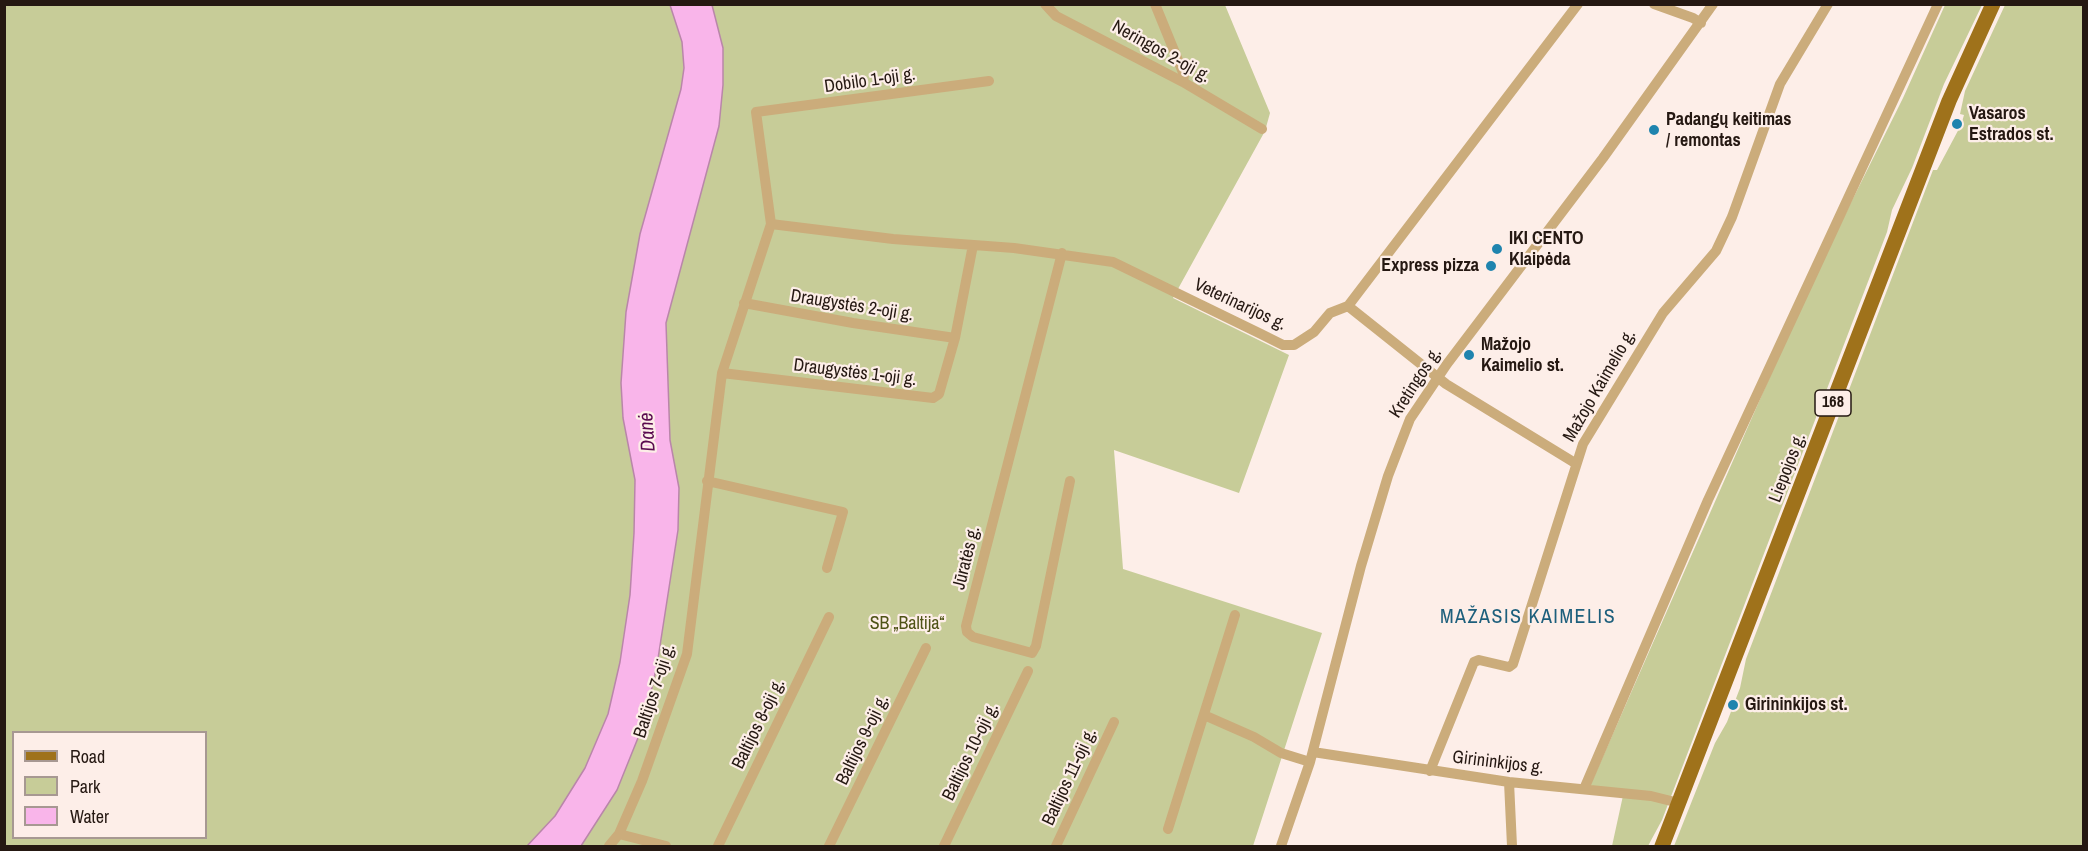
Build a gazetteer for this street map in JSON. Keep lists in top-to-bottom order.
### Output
{
  "streets": {
    "main road": ["168", "Liepojos g."],
    "street": [
      "Neringos 2-oji g.",
      "Dobilo 1-oji g.",
      "Veterinarijos g.",
      "Draugystės 2-oji g.",
      "Draugystės 1-oji g.",
      "Kretingos g.",
      "Mažojo Kaimelio g.",
      "Jūratės g.",
      "Baltijos 7-oji g.",
      "Baltijos 8-oji g.",
      "Baltijos 9-oji g.",
      "Baltijos 10-oji g.",
      "Girininkijos g.",
      "Baltijos 11-oji g."
    ]
  },
  "crossings": [
    ["Dobilo 1-oji g.", "Veterinarijos g."],
    ["Dobilo 1-oji g.", "Baltijos 7-oji g."],
    ["Veterinarijos g.", "Draugystės 1-oji g."],
    ["Veterinarijos g.", "Jūratės g."],
    ["Veterinarijos g.", "Baltijos 7-oji g."],
    ["Draugystės 2-oji g.", "Draugystės 1-oji g."],
    ["Draugystės 2-oji g.", "Baltijos 7-oji g."],
    ["Draugystės 1-oji g.", "Baltijos 7-oji g."],
    ["Kretingos g.", "Girininkijos g."],
    ["Mažojo Kaimelio g.", "Girininkijos g."],
    ["Liepojos g.", "Girininkijos g."]
  ],
  "districts": ["MAŽASIS KAIMELIS"],
  "water": ["Danė"],
  "parks": ["SB „Baltija“"],
  "places": [
    "Vasaros Estrados st.",
    "Padangų keitimas / remontas",
    "IKI CENTO Klaipėda",
    "Express pizza",
    "Mažojo Kaimelio st.",
    "Girininkijos st."
  ],
  "legend": ["Road", "Park", "Water"]
}
